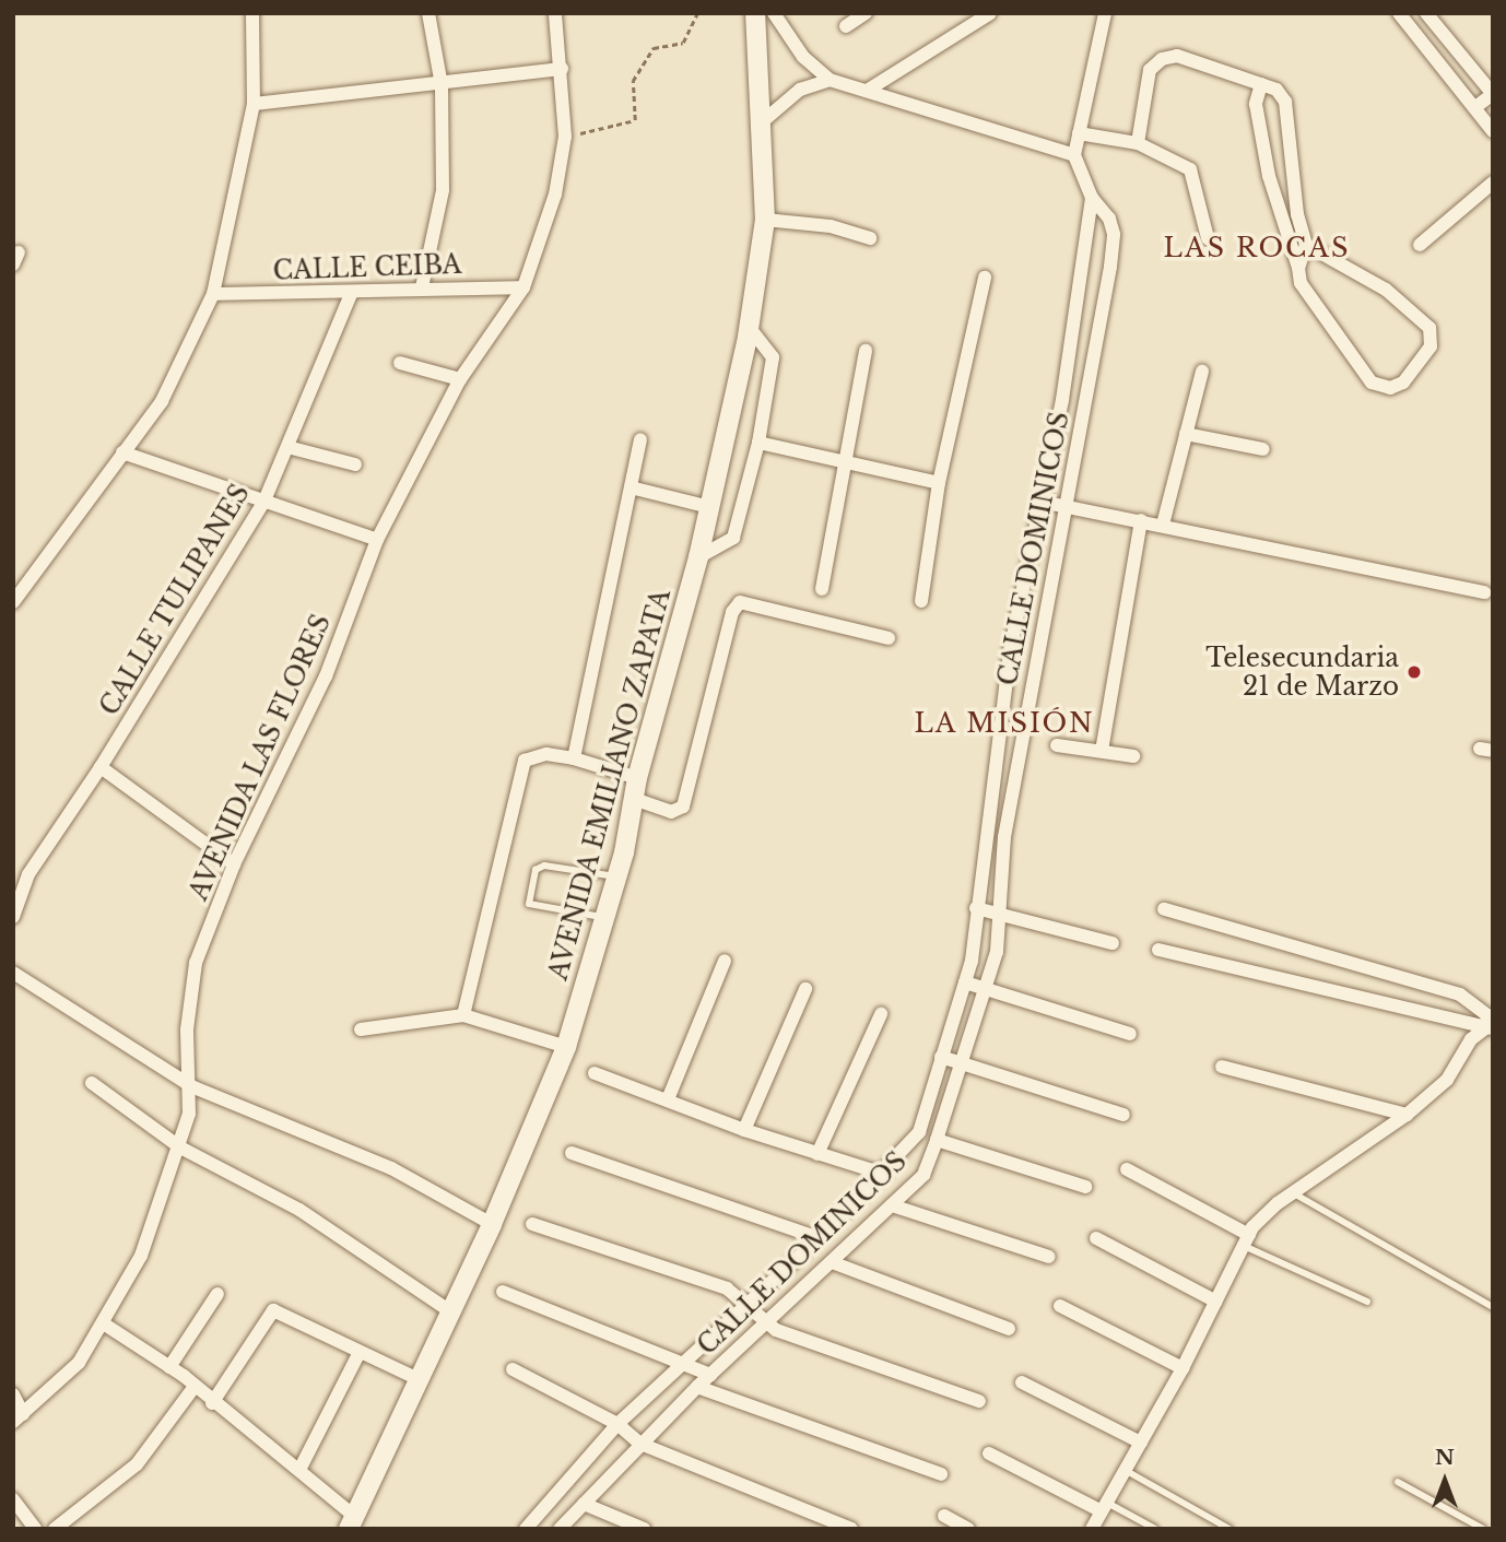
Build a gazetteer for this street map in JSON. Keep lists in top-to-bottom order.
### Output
{
  "streets": {
    "main road": ["AVENIDA EMILIANO ZAPATA"],
    "street": [
      "CALLE CEIBA",
      "CALLE DOMINICOS",
      "CALLE TULIPANES",
      "AVENIDA LAS FLORES"
    ]
  },
  "crossings": [
    ["CALLE CEIBA", "CALLE TULIPANES"],
    ["CALLE CEIBA", "AVENIDA LAS FLORES"]
  ],
  "districts": ["LAS ROCAS", "LA MISIÓN"],
  "places": ["Telesecundaria 21 de Marzo"],
  "north": "top"
}
